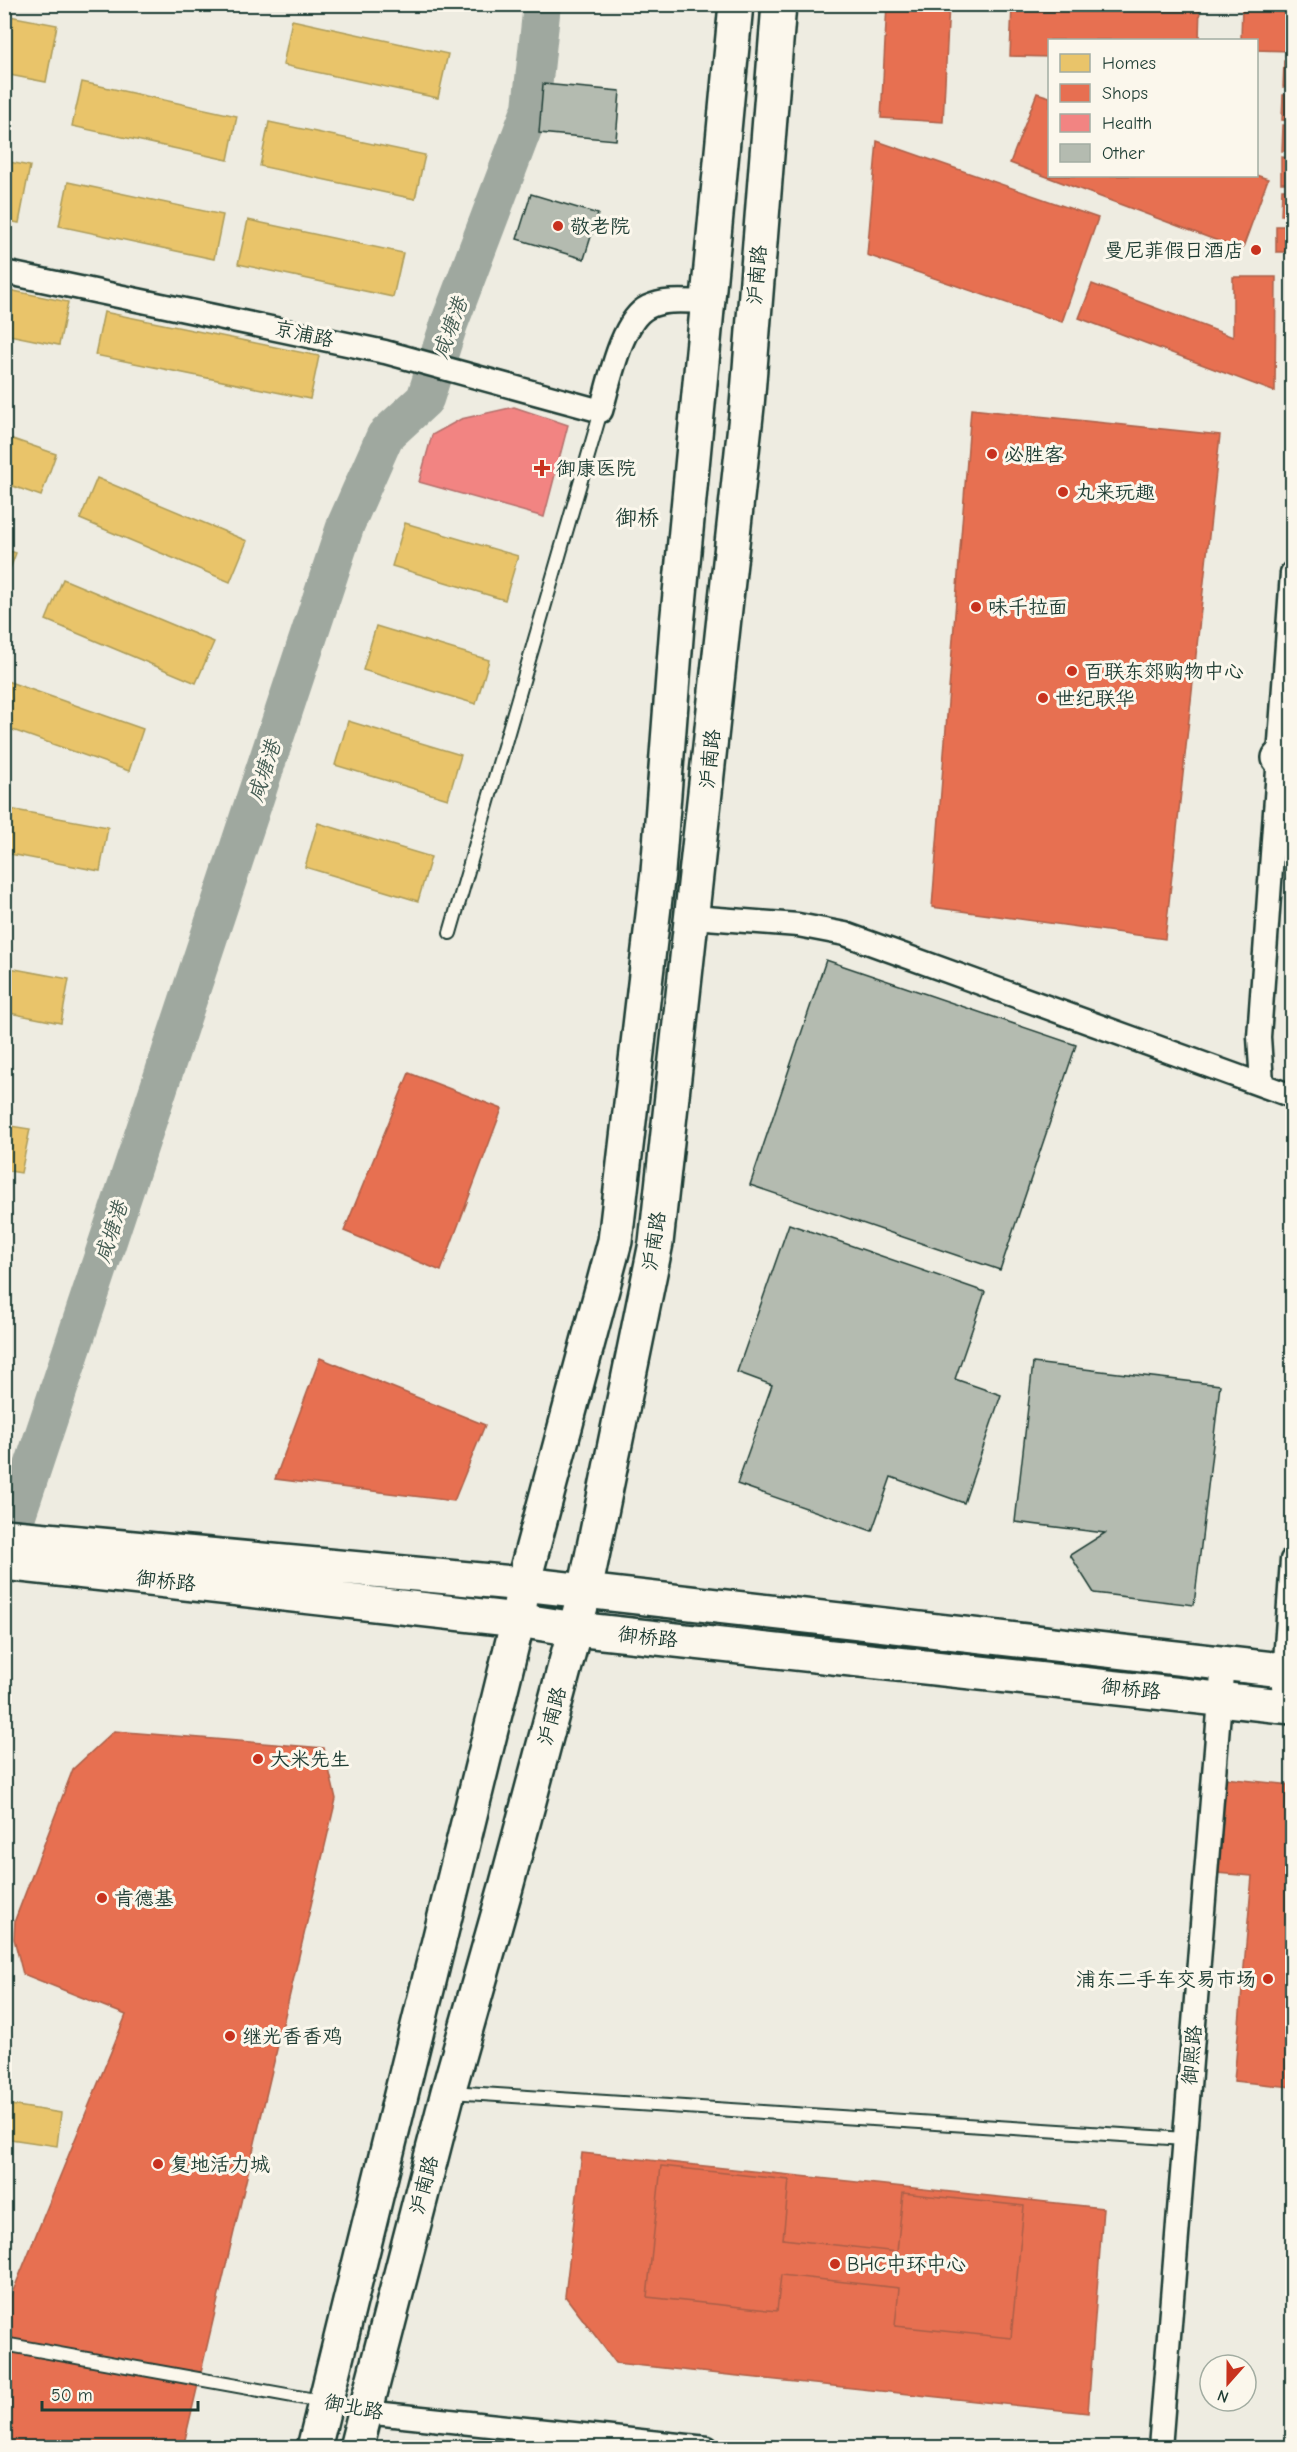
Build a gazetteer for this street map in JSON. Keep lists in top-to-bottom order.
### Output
{
  "streets": {
    "main road": ["沪南路", "御桥路"],
    "street": ["京浦路", "御熙路", "御北路"]
  },
  "crossings": [
    ["沪南路", "御桥路"],
    ["沪南路", "御北路"],
    ["御桥路", "御熙路"]
  ],
  "districts": ["御桥"],
  "water": ["咸塘港"],
  "places": {
    "other": [
      "敬老院",
      "曼尼菲假日酒店",
      "必胜客",
      "丸来玩趣",
      "味千拉面",
      "百联东郊购物中心",
      "世纪联华",
      "大米先生",
      "肯德基",
      "浦东二手车交易市场",
      "继光香香鸡",
      "复地活力城",
      "BHC中环中心"
    ],
    "health": ["御康医院"]
  },
  "legend": [
    "Homes",
    "Shops",
    "Health",
    "Other"
  ],
  "scale_bar": "50 m",
  "north": "bottom"
}
